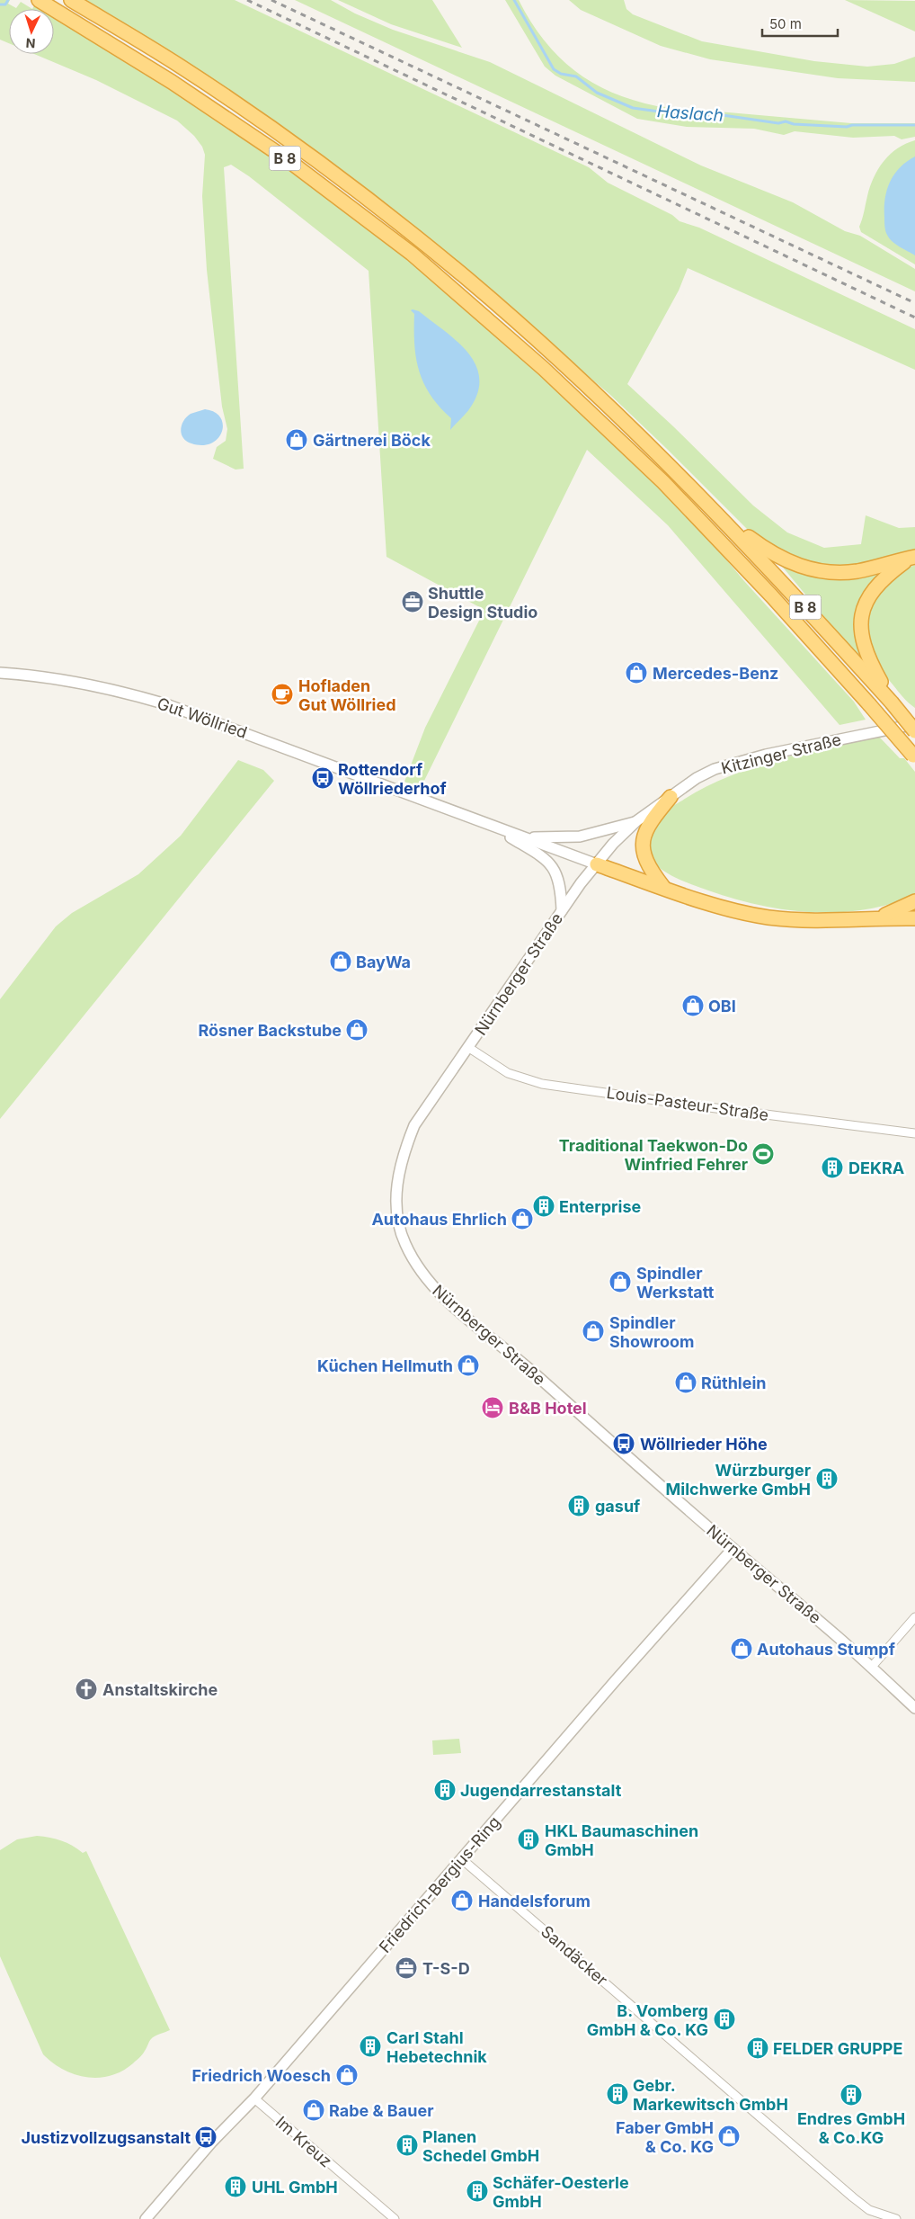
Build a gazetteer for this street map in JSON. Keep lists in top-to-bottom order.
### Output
{
  "streets": {
    "highway": ["B 8"],
    "street": [
      "Gut Wöllried",
      "Kitzinger Straße",
      "Nürnberger Straße",
      "Louis-Pasteur-Straße",
      "Friedrich-Bergius-Ring",
      "Sandäcker",
      "Im Kreuz"
    ]
  },
  "crossings": [
    ["Kitzinger Straße", "Nürnberger Straße"],
    ["Nürnberger Straße", "Louis-Pasteur-Straße"],
    ["Nürnberger Straße", "Friedrich-Bergius-Ring"],
    ["Friedrich-Bergius-Ring", "Sandäcker"],
    ["Friedrich-Bergius-Ring", "Im Kreuz"]
  ],
  "water": ["Haslach"],
  "places": {
    "shop": [
      "Gärtnerei Böck",
      "Mercedes-Benz",
      "BayWa",
      "OBI",
      "Rösner Backstube",
      "Autohaus Ehrlich",
      "Spindler Werkstatt",
      "Spindler Showroom",
      "Küchen Hellmuth",
      "Rüthlein",
      "Autohaus Stumpf",
      "Handelsforum",
      "Friedrich Woesch",
      "Rabe & Bauer",
      "Faber GmbH & Co. KG"
    ],
    "office": ["Shuttle Design Studio", "T-S-D"],
    "cafe": ["Hofladen Gut Wöllried"],
    "bus stop": ["Rottendorf Wöllriederhof", "Wöllrieder Höhe", "Justizvollzugsanstalt"],
    "sports": ["Traditional Taekwon-Do Winfried Fehrer"],
    "building": [
      "DEKRA",
      "Enterprise",
      "Würzburger Milchwerke GmbH",
      "gasuf",
      "Jugendarrestanstalt",
      "HKL Baumaschinen GmbH",
      "B. Vomberg GmbH & Co. KG",
      "Carl Stahl Hebetechnik",
      "FELDER GRUPPE",
      "Gebr. Markewitsch GmbH",
      "Endres GmbH & Co.KG",
      "Planen Schedel GmbH",
      "UHL GmbH",
      "Schäfer-Oesterle GmbH"
    ],
    "hotel": ["B&B Hotel"],
    "church": ["Anstaltskirche"]
  },
  "scale_bar": "50 m",
  "north": "bottom"
}
